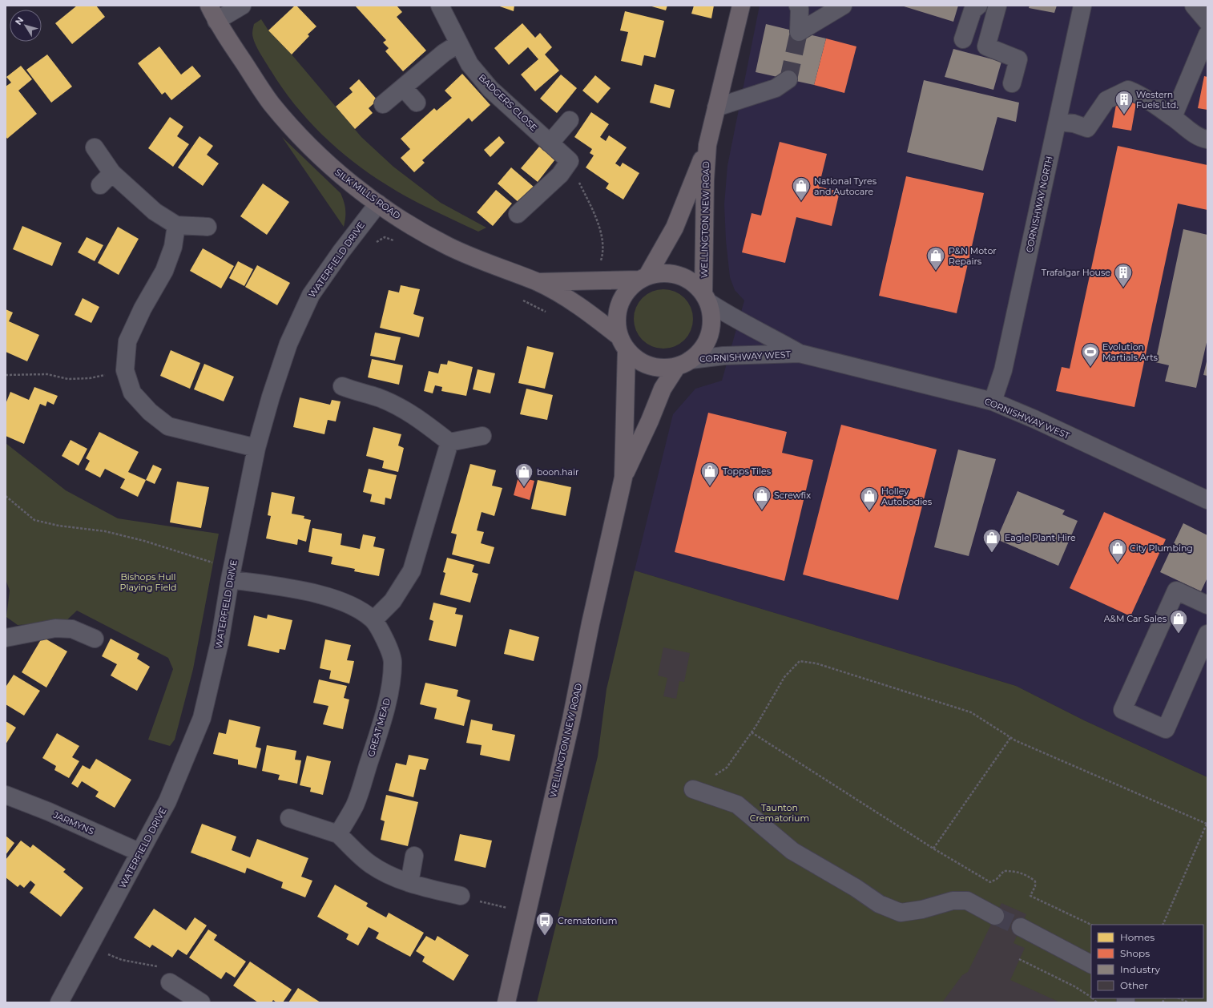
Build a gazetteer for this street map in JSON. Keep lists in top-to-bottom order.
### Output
{
  "streets": {
    "main road": ["SILK MILLS ROAD", "WELLINGTON NEW ROAD"],
    "street": [
      "BADGERS CLOSE",
      "CORNISHWAY NORTH",
      "WATERFIELD DRIVE",
      "CORNISHWAY WEST",
      "GREAT MEAD",
      "JARMYNS"
    ]
  },
  "crossings": [
    ["SILK MILLS ROAD", "WELLINGTON NEW ROAD"],
    ["SILK MILLS ROAD", "WATERFIELD DRIVE"],
    ["SILK MILLS ROAD", "CORNISHWAY WEST"],
    ["CORNISHWAY NORTH", "CORNISHWAY WEST"],
    ["WELLINGTON NEW ROAD", "CORNISHWAY WEST"],
    ["WATERFIELD DRIVE", "GREAT MEAD"],
    ["WATERFIELD DRIVE", "JARMYNS"]
  ],
  "parks": ["Bishops Hull Playing Field", "Taunton Crematorium"],
  "places": {
    "building": ["Western Fuels Ltd.", "Trafalgar House"],
    "shop": [
      "National Tyres and Autocare",
      "P&N Motor Repairs",
      "Topps Tiles",
      "boon.hair",
      "Screwfix",
      "Holley Autobodies",
      "Eagle Plant Hire",
      "City Plumbing",
      "A&M Car Sales"
    ],
    "sports": ["Evolution Martials Arts"],
    "bus stop": ["Crematorium"]
  },
  "legend": [
    "Homes",
    "Shops",
    "Industry",
    "Other"
  ],
  "north": "top left"
}
